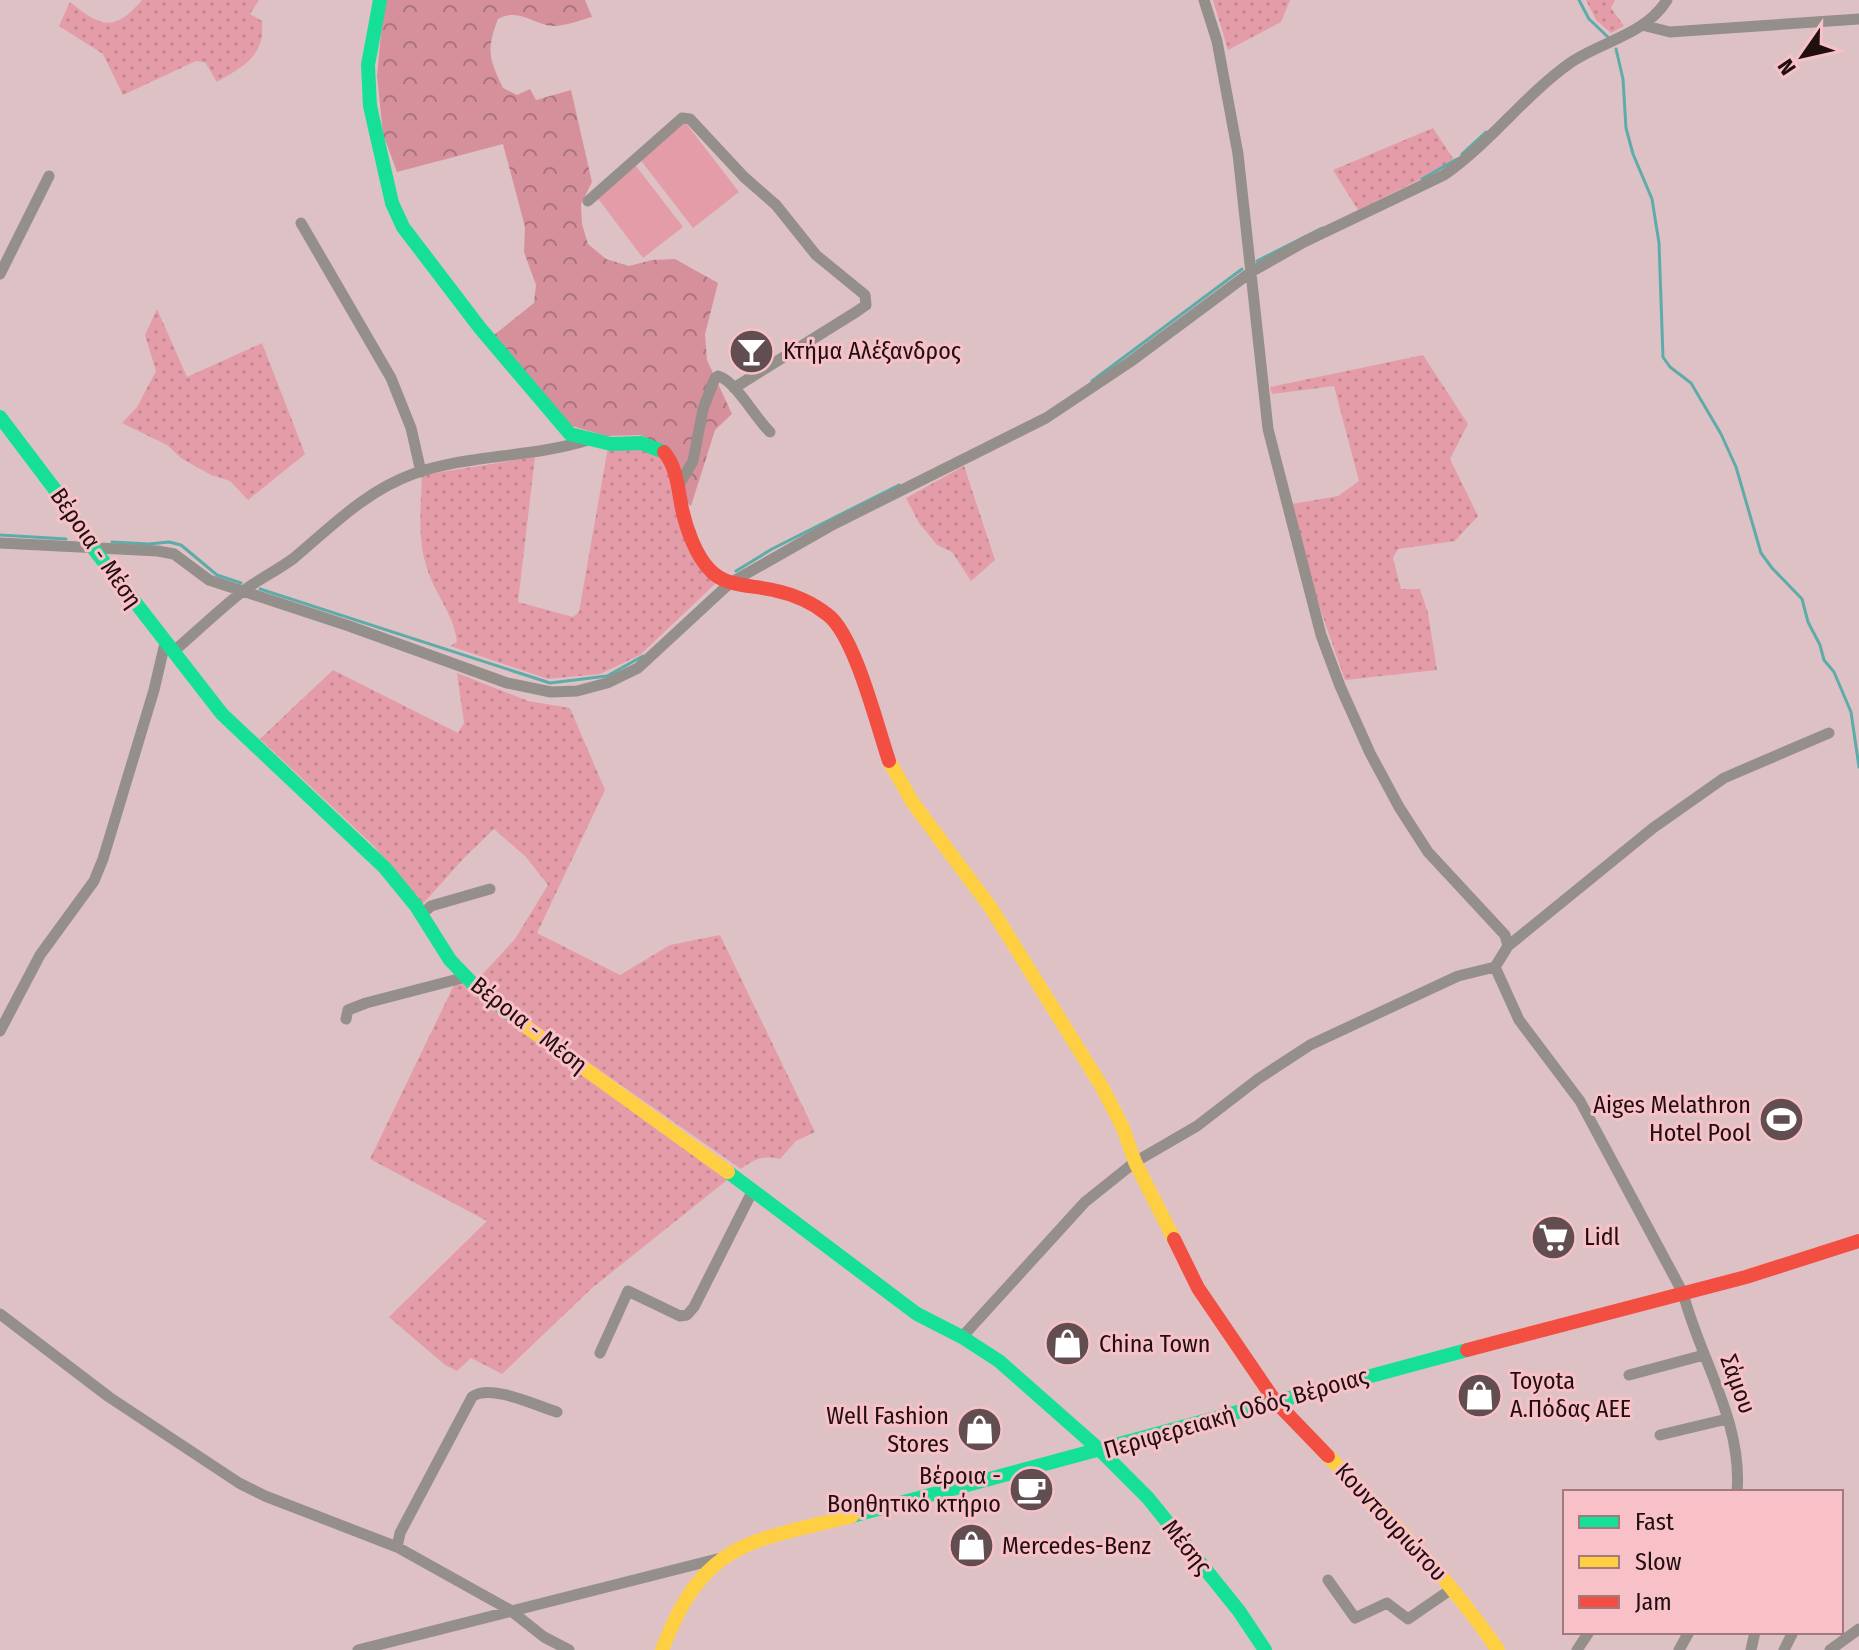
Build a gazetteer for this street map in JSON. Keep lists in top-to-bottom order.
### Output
{
  "streets": {
    "street": [
      "Βέροια - Μέση",
      "Σάμου",
      "Περιφερειακή Οδός Βέροιας",
      "Κουντουριώτου",
      "Μέσης"
    ]
  },
  "crossings": [
    ["Βέροια - Μέση", "Περιφερειακή Οδός Βέροιας"],
    ["Βέροια - Μέση", "Μέσης"],
    ["Σάμου", "Περιφερειακή Οδός Βέροιας"],
    ["Περιφερειακή Οδός Βέροιας", "Κουντουριώτου"],
    ["Περιφερειακή Οδός Βέροιας", "Μέσης"]
  ],
  "places": {
    "bar": ["Κτήμα Αλέξανδρος"],
    "sports": ["Aiges Melathron Hotel Pool"],
    "supermarket": ["Lidl"],
    "shop": [
      "China Town",
      "Toyota Α.Πόδας ΑΕΕ",
      "Well Fashion Stores",
      "Mercedes-Benz"
    ],
    "cafe": ["Βέροια - Βοηθητικό κτήριο"]
  },
  "legend": ["Fast", "Slow", "Jam"],
  "north": "bottom left"
}
